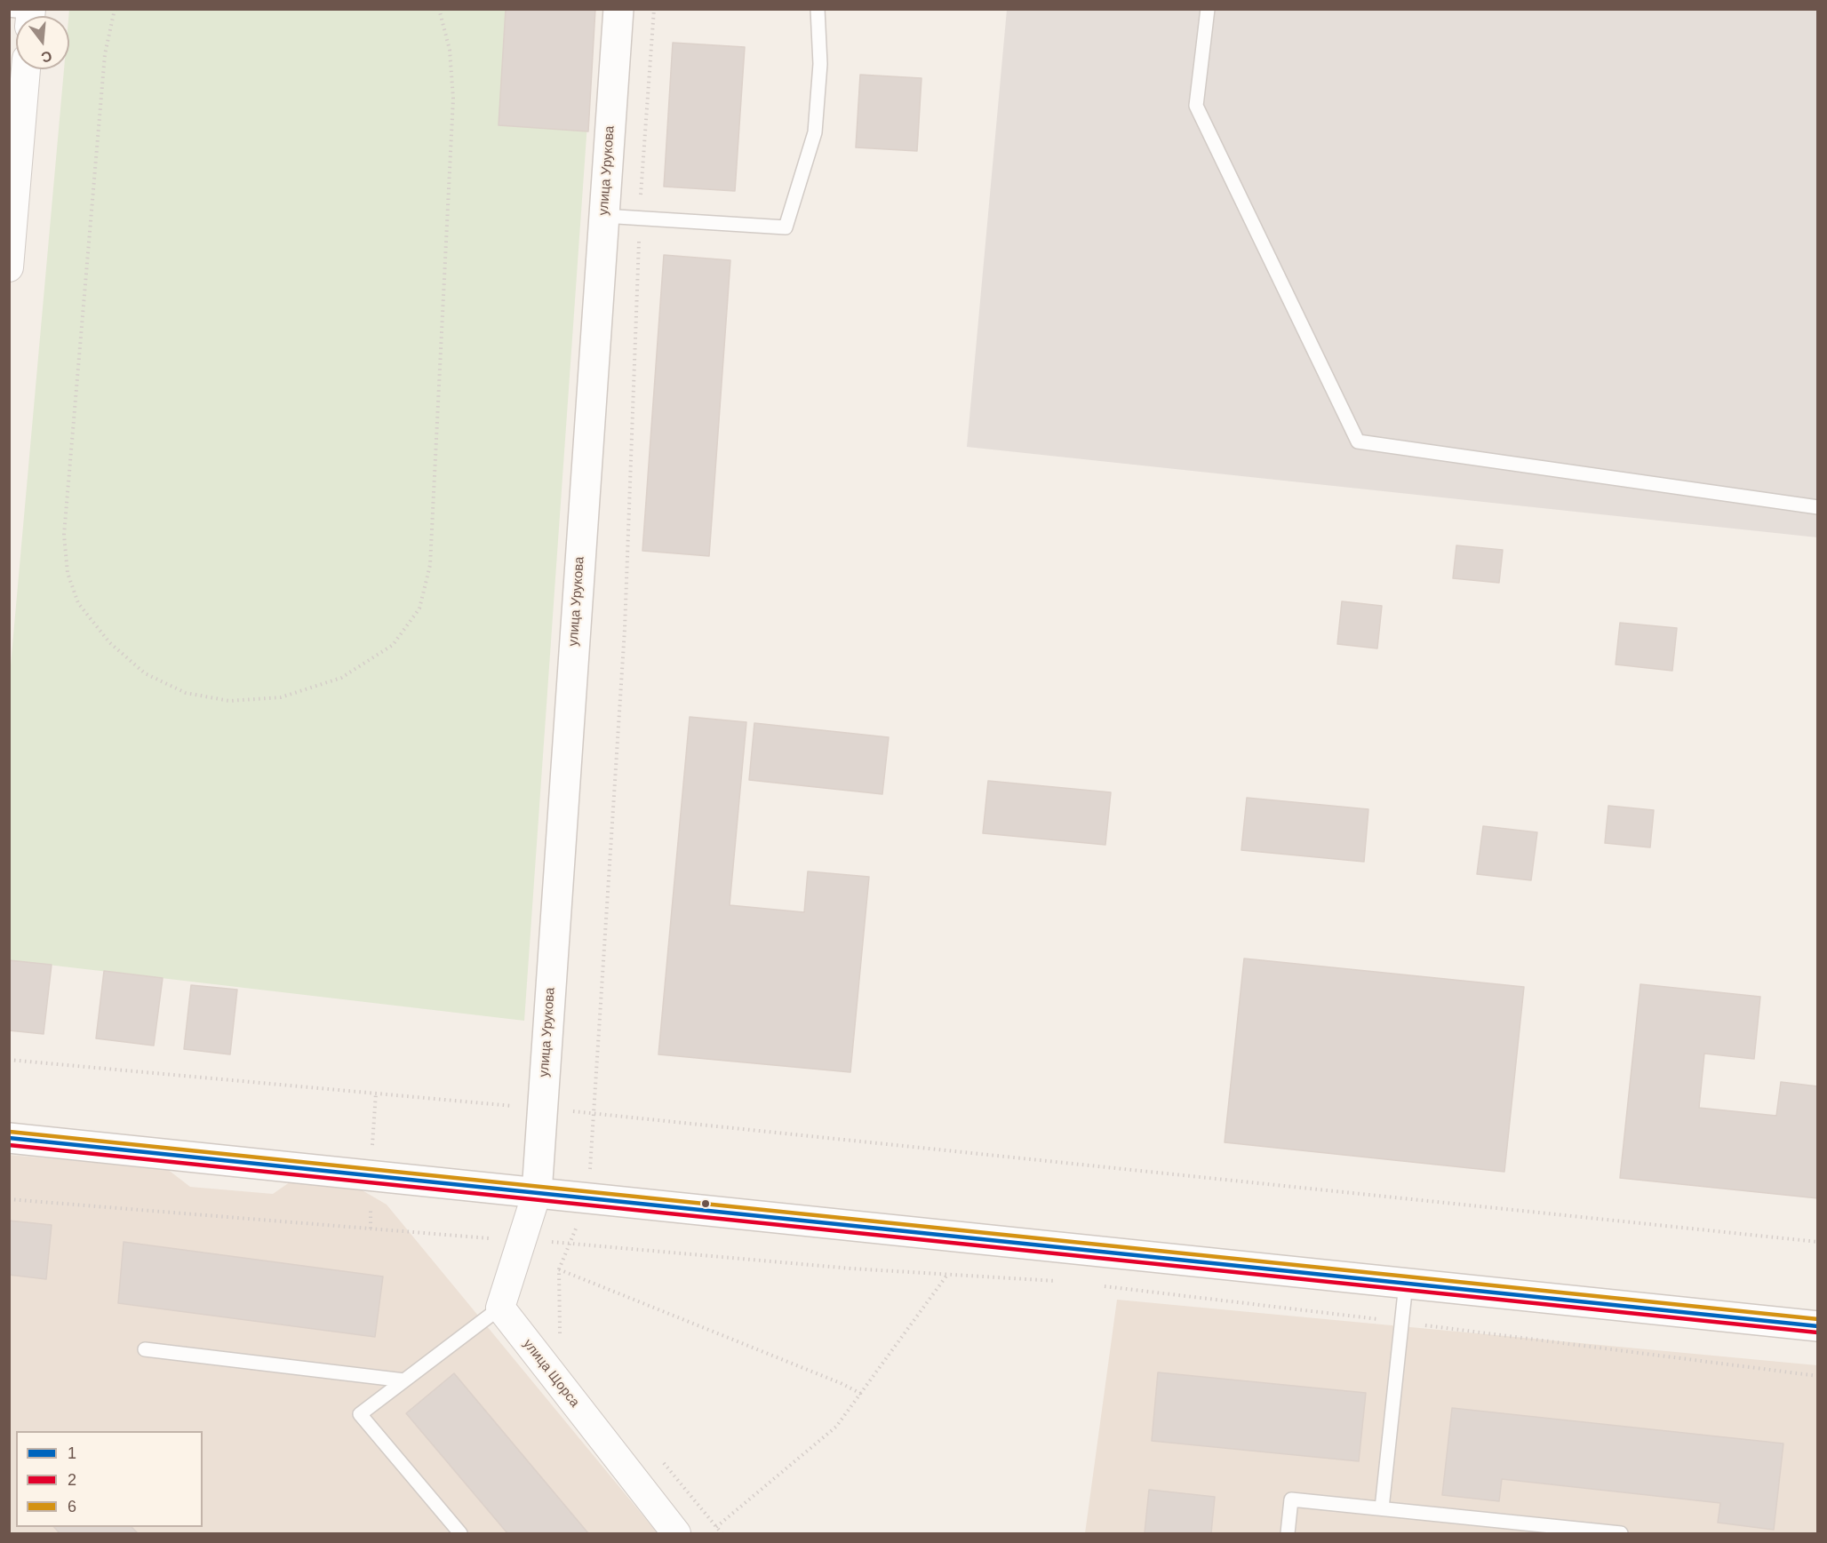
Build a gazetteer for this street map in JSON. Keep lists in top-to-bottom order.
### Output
{
  "streets": {
    "main road": ["улица Урукова"],
    "street": ["улица Щорса"]
  },
  "lines": ["transit line 6", "transit line 1", "transit line 2"],
  "legend": ["1", "2", "6"],
  "north": "bottom"
}
